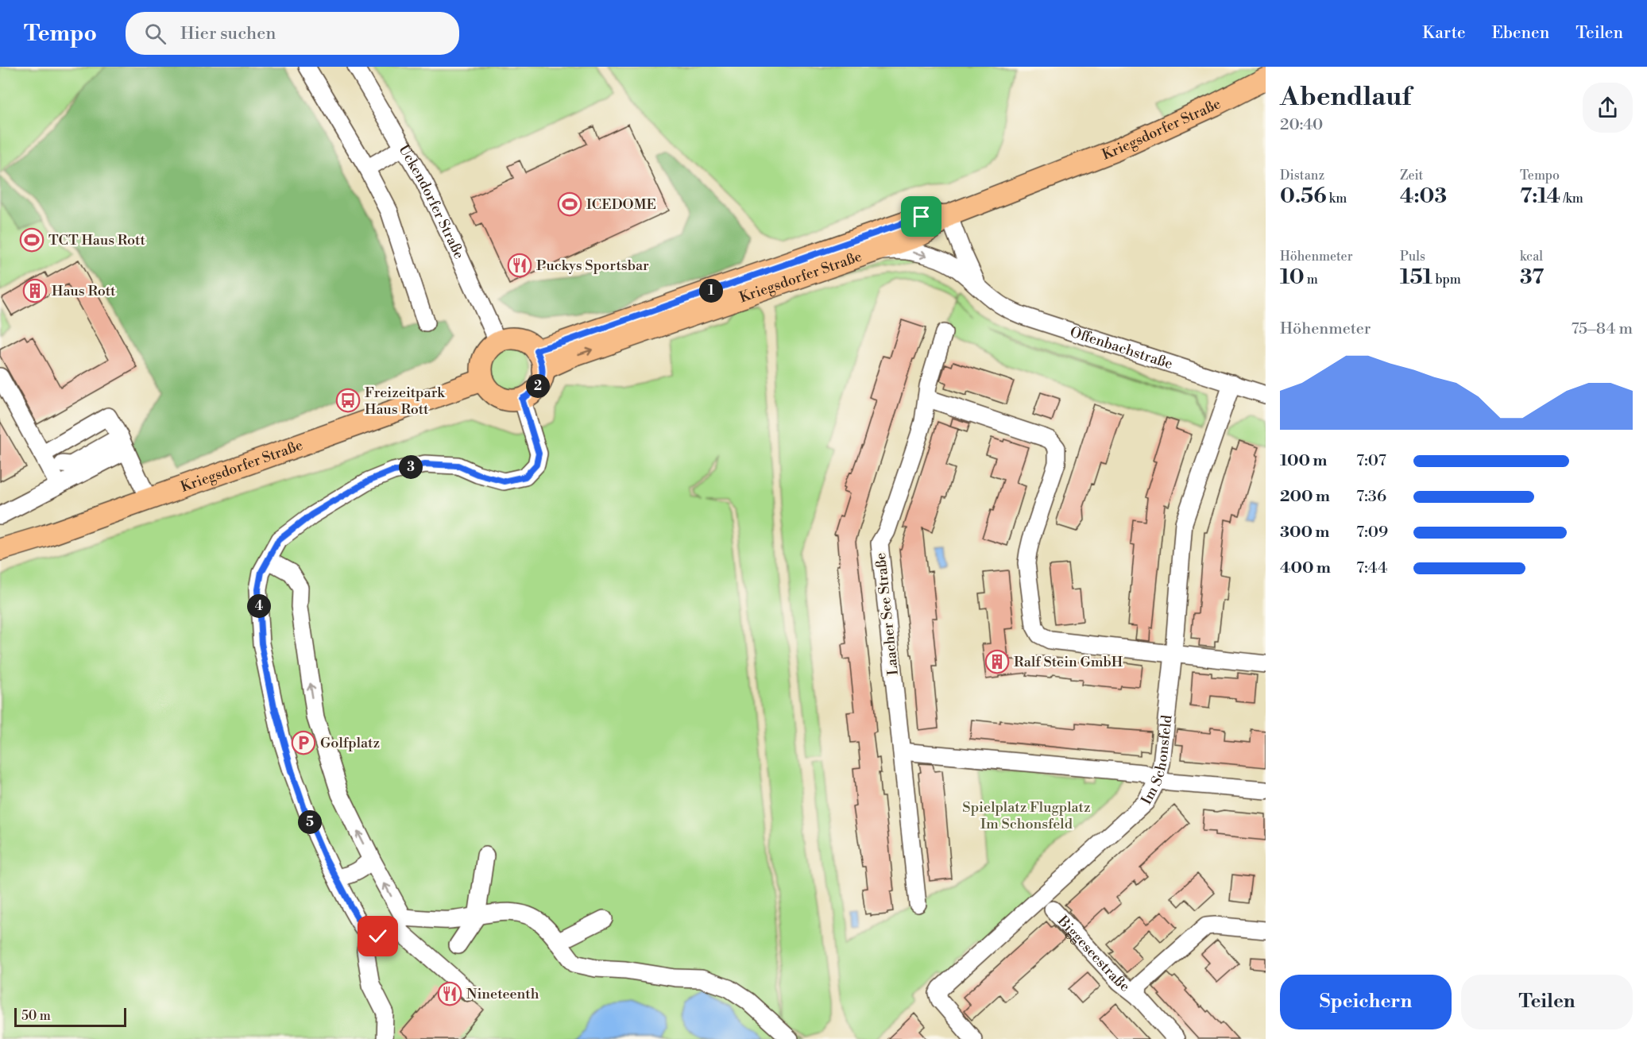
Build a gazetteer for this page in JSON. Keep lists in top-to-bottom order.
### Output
{
  "streets": {
    "main road": ["Kriegsdorfer Straße"],
    "street": [
      "Uckendorfer Straße",
      "Offenbachstraße",
      "Laacher See Straße",
      "Im Schonsfeld",
      "Biggeseestraße"
    ]
  },
  "crossings": [
    ["Kriegsdorfer Straße", "Uckendorfer Straße"],
    ["Kriegsdorfer Straße", "Offenbachstraße"],
    ["Offenbachstraße", "Im Schonsfeld"]
  ],
  "parks": ["Spielplatz Flugplatz Im Schonsfeld"],
  "places": {
    "sports": ["ICEDOME", "TCT Haus Rott"],
    "restaurant": ["Puckys Sportsbar", "Nineteenth"],
    "building": ["Haus Rott", "Ralf Stein GmbH"],
    "bus stop": ["Freizeitpark Haus Rott"],
    "parking": ["Golfplatz"]
  },
  "scale_bar": "50 m",
  "page": {
    "header": "Tempo",
    "search": "Hier suchen",
    "nav": ["Karte", "Ebenen", "Teilen"],
    "heading": ["Abendlauf", "20:40"],
    "stats": [
      ["Distanz", "0.56 km"],
      ["Zeit", "4:03"],
      ["Tempo", "7:14 /km"],
      ["Höhenmeter", "10 m"],
      ["Puls", "151 bpm"],
      ["kcal", "37"]
    ],
    "pins": [
      "1",
      "2",
      "3",
      "4",
      "5"
    ],
    "chart": ["Höhenmeter", "75–84 m"],
    "list": [
      {
        "name": "100 m",
        "note": "7:07"
      },
      {
        "name": "200 m",
        "note": "7:36"
      },
      {
        "name": "300 m",
        "note": "7:09"
      },
      {
        "name": "400 m",
        "note": "7:44"
      }
    ],
    "buttons": ["Speichern", "Teilen"],
    "scale": "50 m"
  }
}
